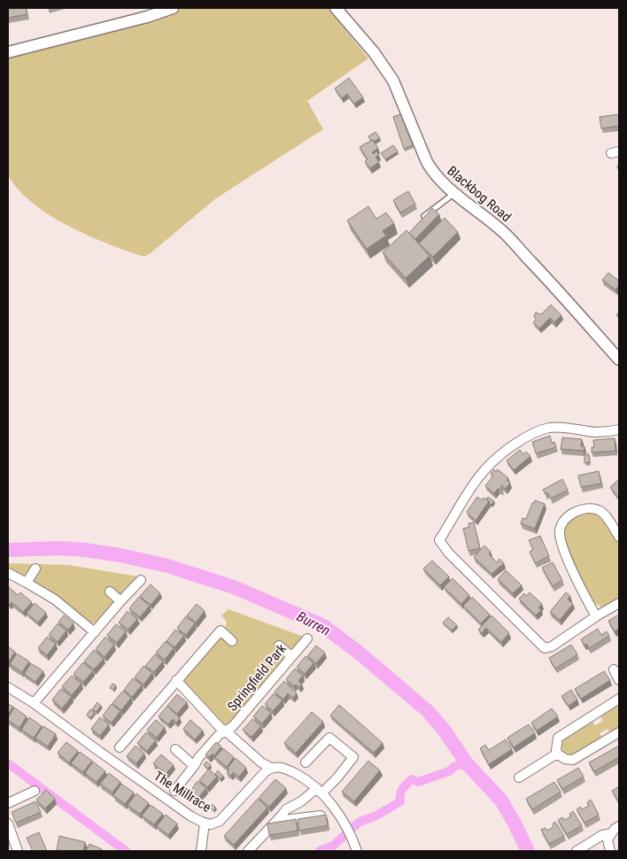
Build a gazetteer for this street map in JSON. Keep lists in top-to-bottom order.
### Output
{
  "streets": {
    "street": ["Blackbog Road", "Springfield Park", "The Millrace"]
  },
  "crossings": [
    ["Springfield Park", "The Millrace"]
  ],
  "water": ["Burren"]
}
